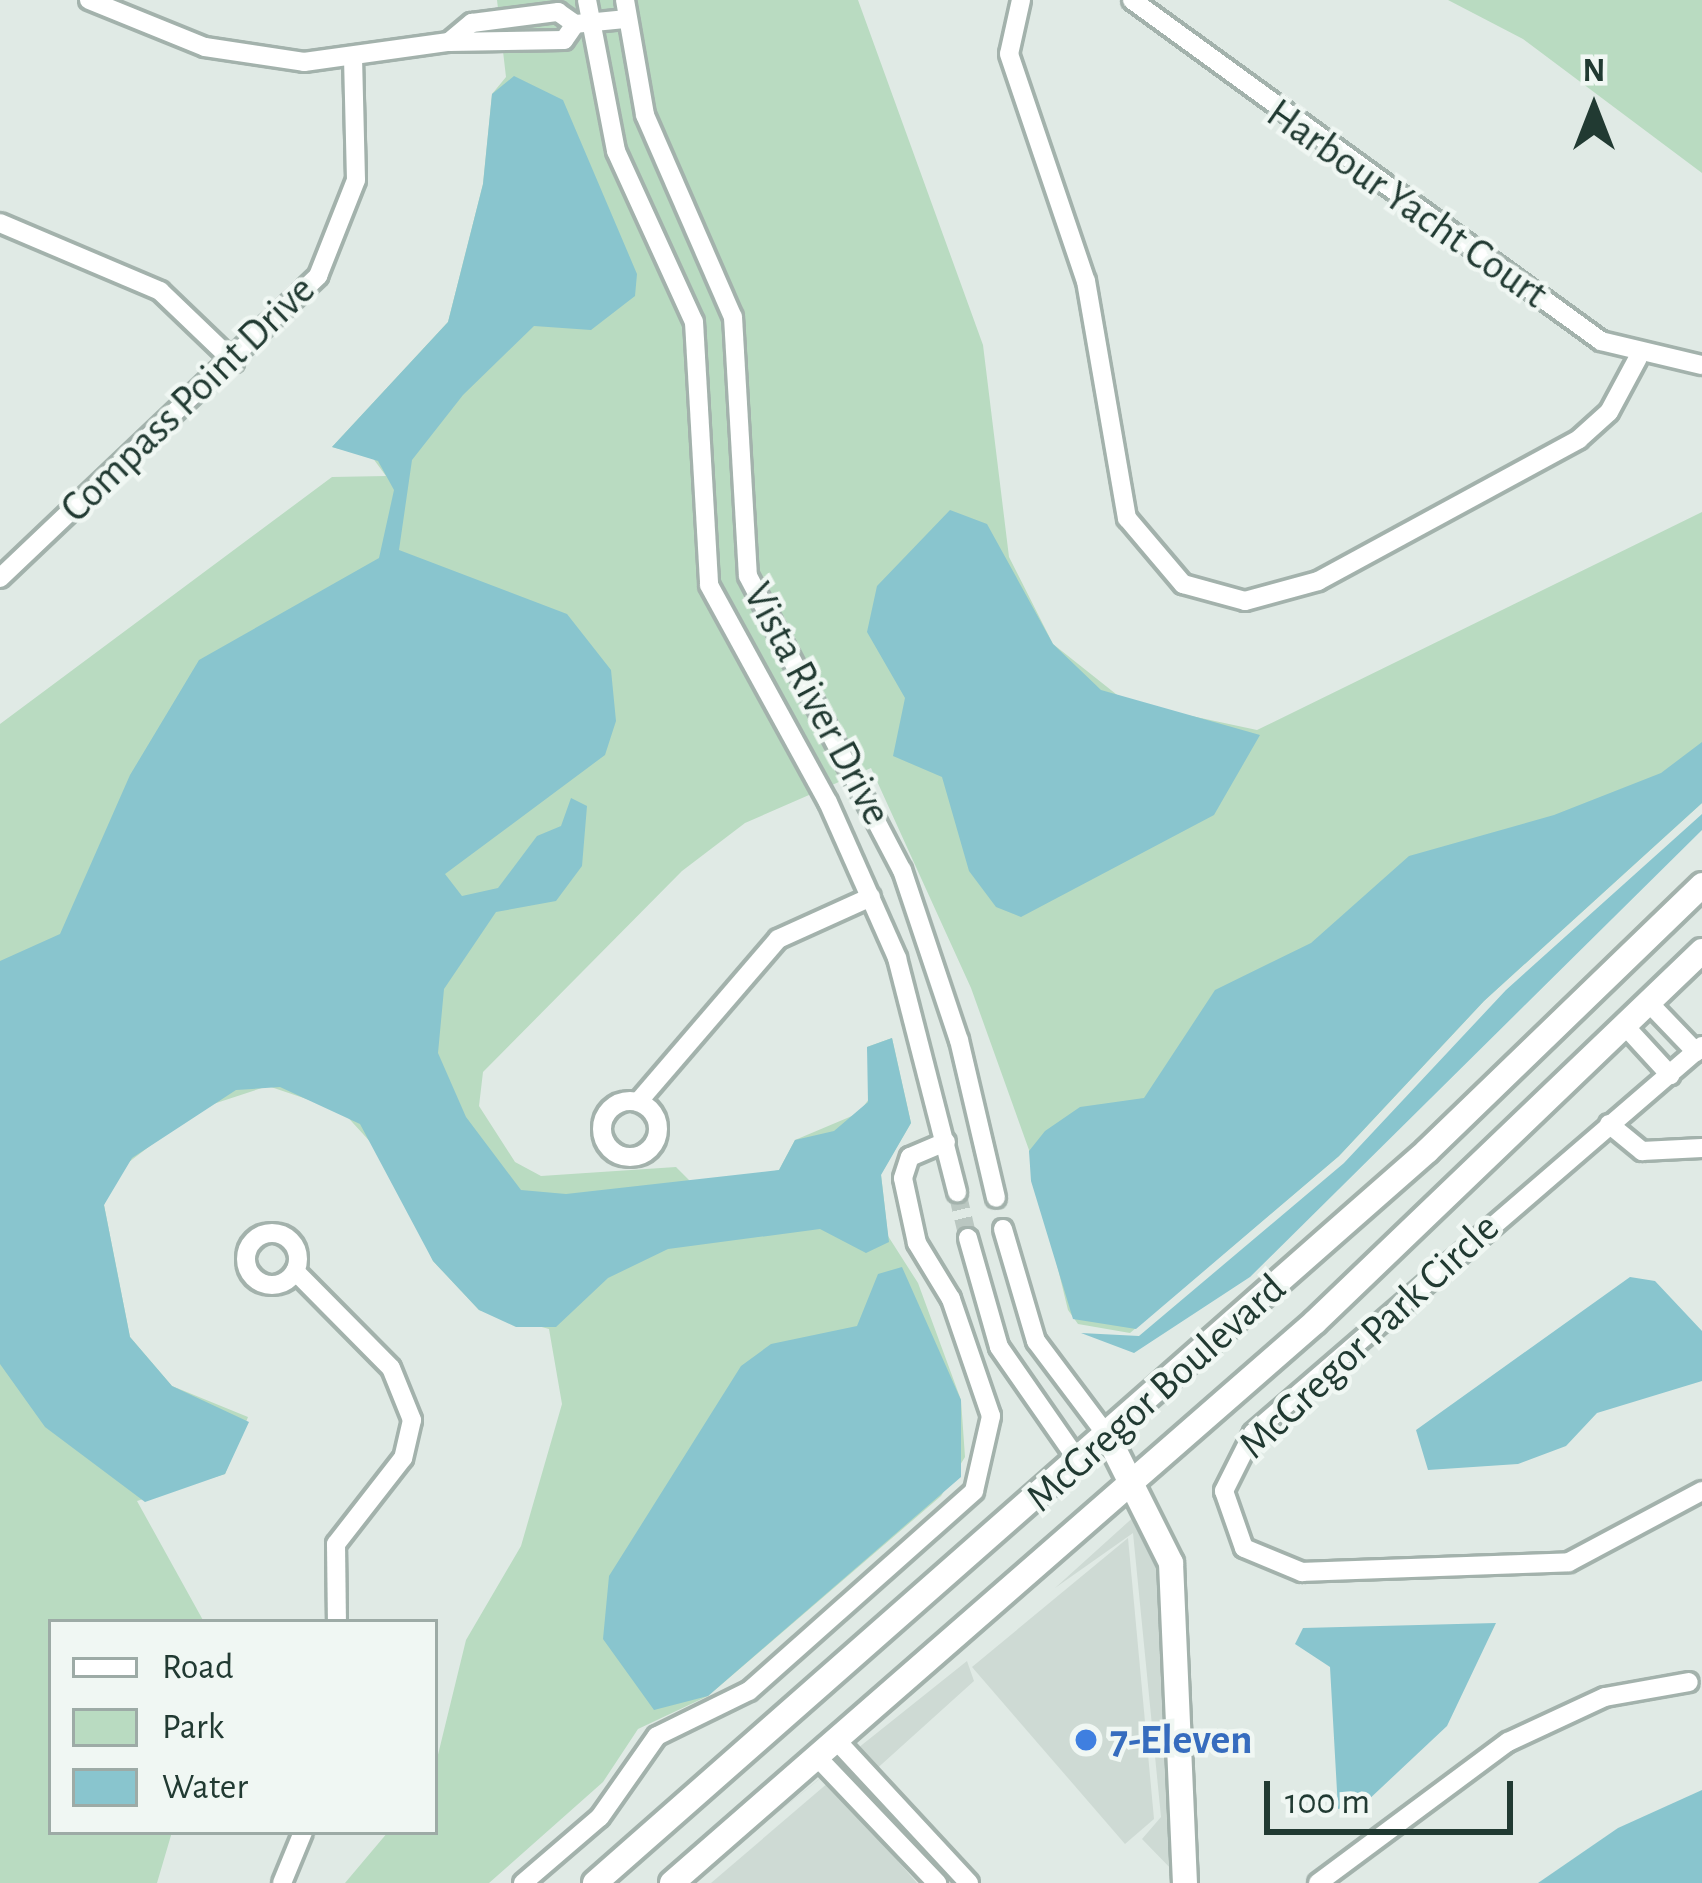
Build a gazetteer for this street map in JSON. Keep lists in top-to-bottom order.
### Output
{
  "streets": {
    "main road": ["McGregor Boulevard"],
    "street": [
      "Harbour Yacht Court",
      "Compass Point Drive",
      "Vista River Drive",
      "McGregor Park Circle"
    ]
  },
  "crossings": [
    ["McGregor Park Circle", "McGregor Boulevard"]
  ],
  "places": ["7-Eleven"],
  "legend": ["Road", "Park", "Water"],
  "scale_bar": "100 m",
  "north": "top"
}
